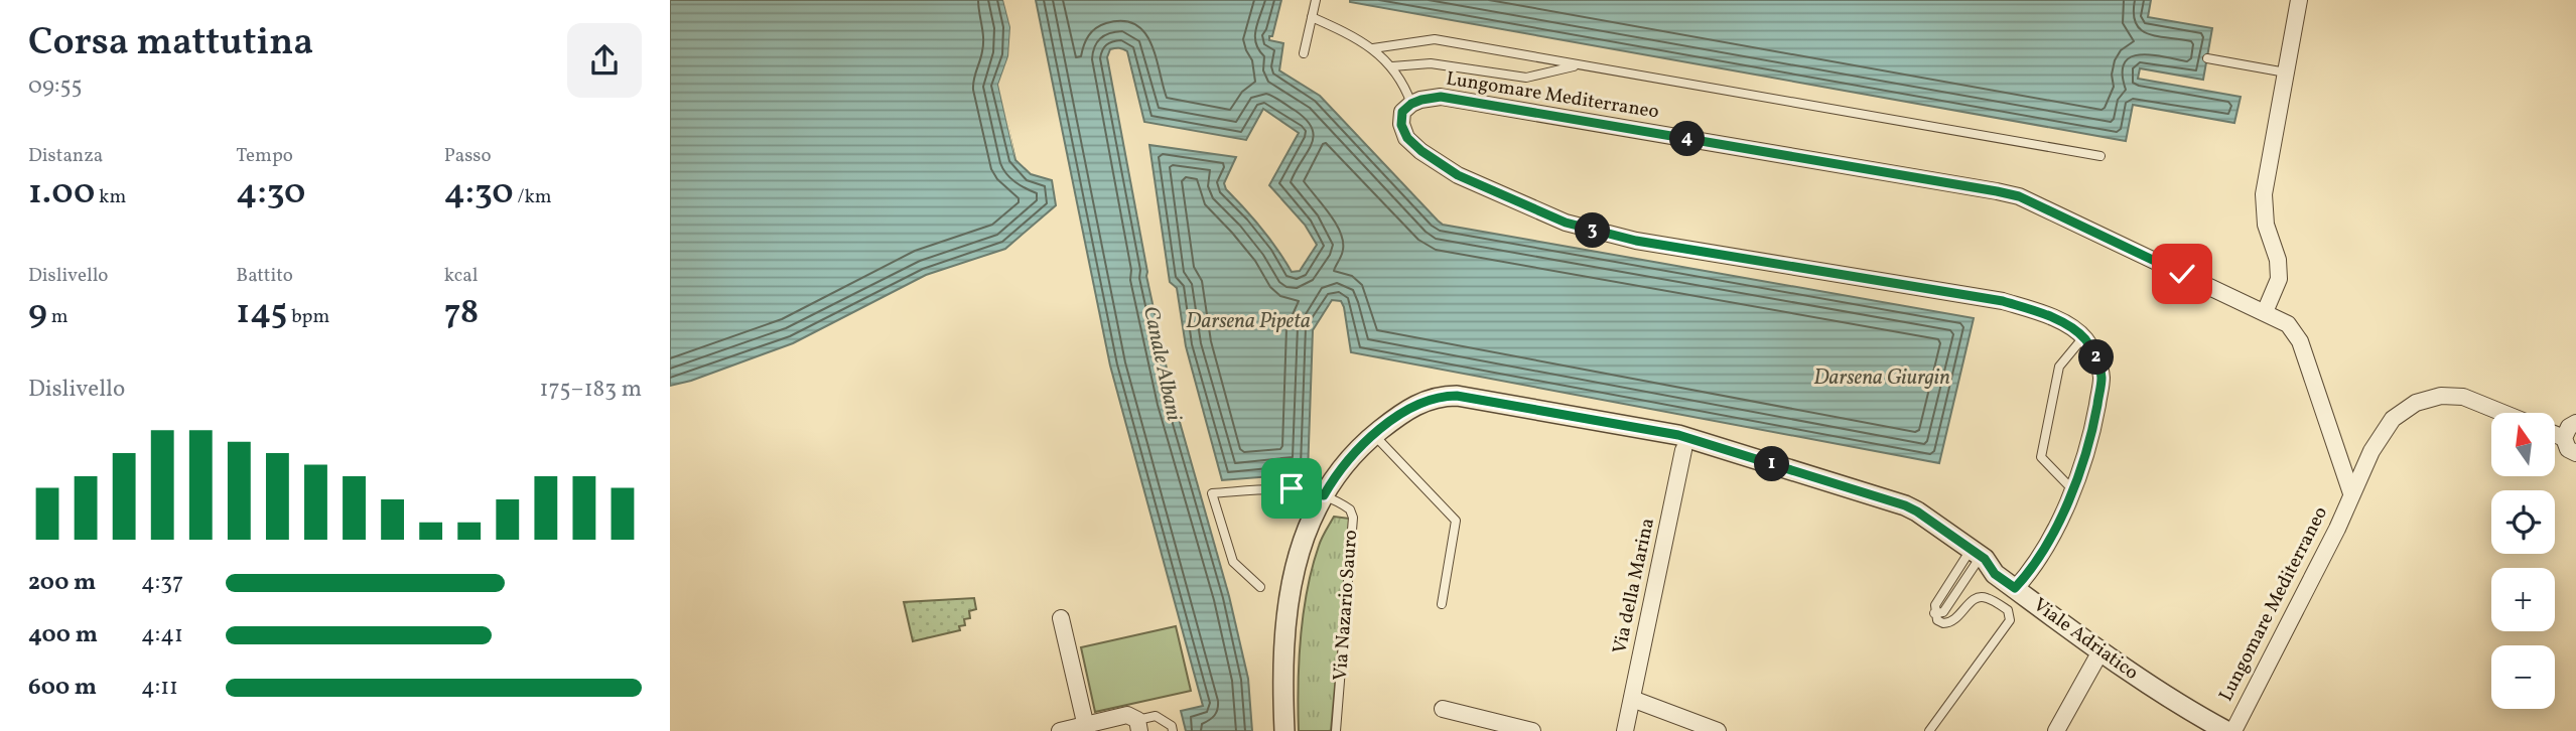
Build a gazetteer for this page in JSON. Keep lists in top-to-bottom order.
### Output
{
  "streets": {
    "street": [
      "Lungomare Mediterraneo",
      "Via della Marina",
      "Via Nazario Sauro",
      "Viale Adriatico"
    ]
  },
  "crossings": [
    ["Via Nazario Sauro", "Viale Adriatico"]
  ],
  "water": ["Darsena Pipeta", "Canale Albani", "Darsena Giurgin"],
  "north": "top",
  "page": {
    "heading": ["Corsa mattutina", "09:55"],
    "stats": [
      ["Distanza", "1.00 km"],
      ["Tempo", "4:30"],
      ["Passo", "4:30 /km"],
      ["Dislivello", "9 m"],
      ["Battito", "145 bpm"],
      ["kcal", "78"]
    ],
    "pins": [
      "4",
      "3",
      "2",
      "1"
    ],
    "chart": ["Dislivello", "175–183 m"],
    "map_buttons": ["+", "−"],
    "list": [
      {
        "name": "200 m",
        "note": "4:37"
      },
      {
        "name": "400 m",
        "note": "4:41"
      },
      {
        "name": "600 m",
        "note": "4:11"
      }
    ]
  }
}
